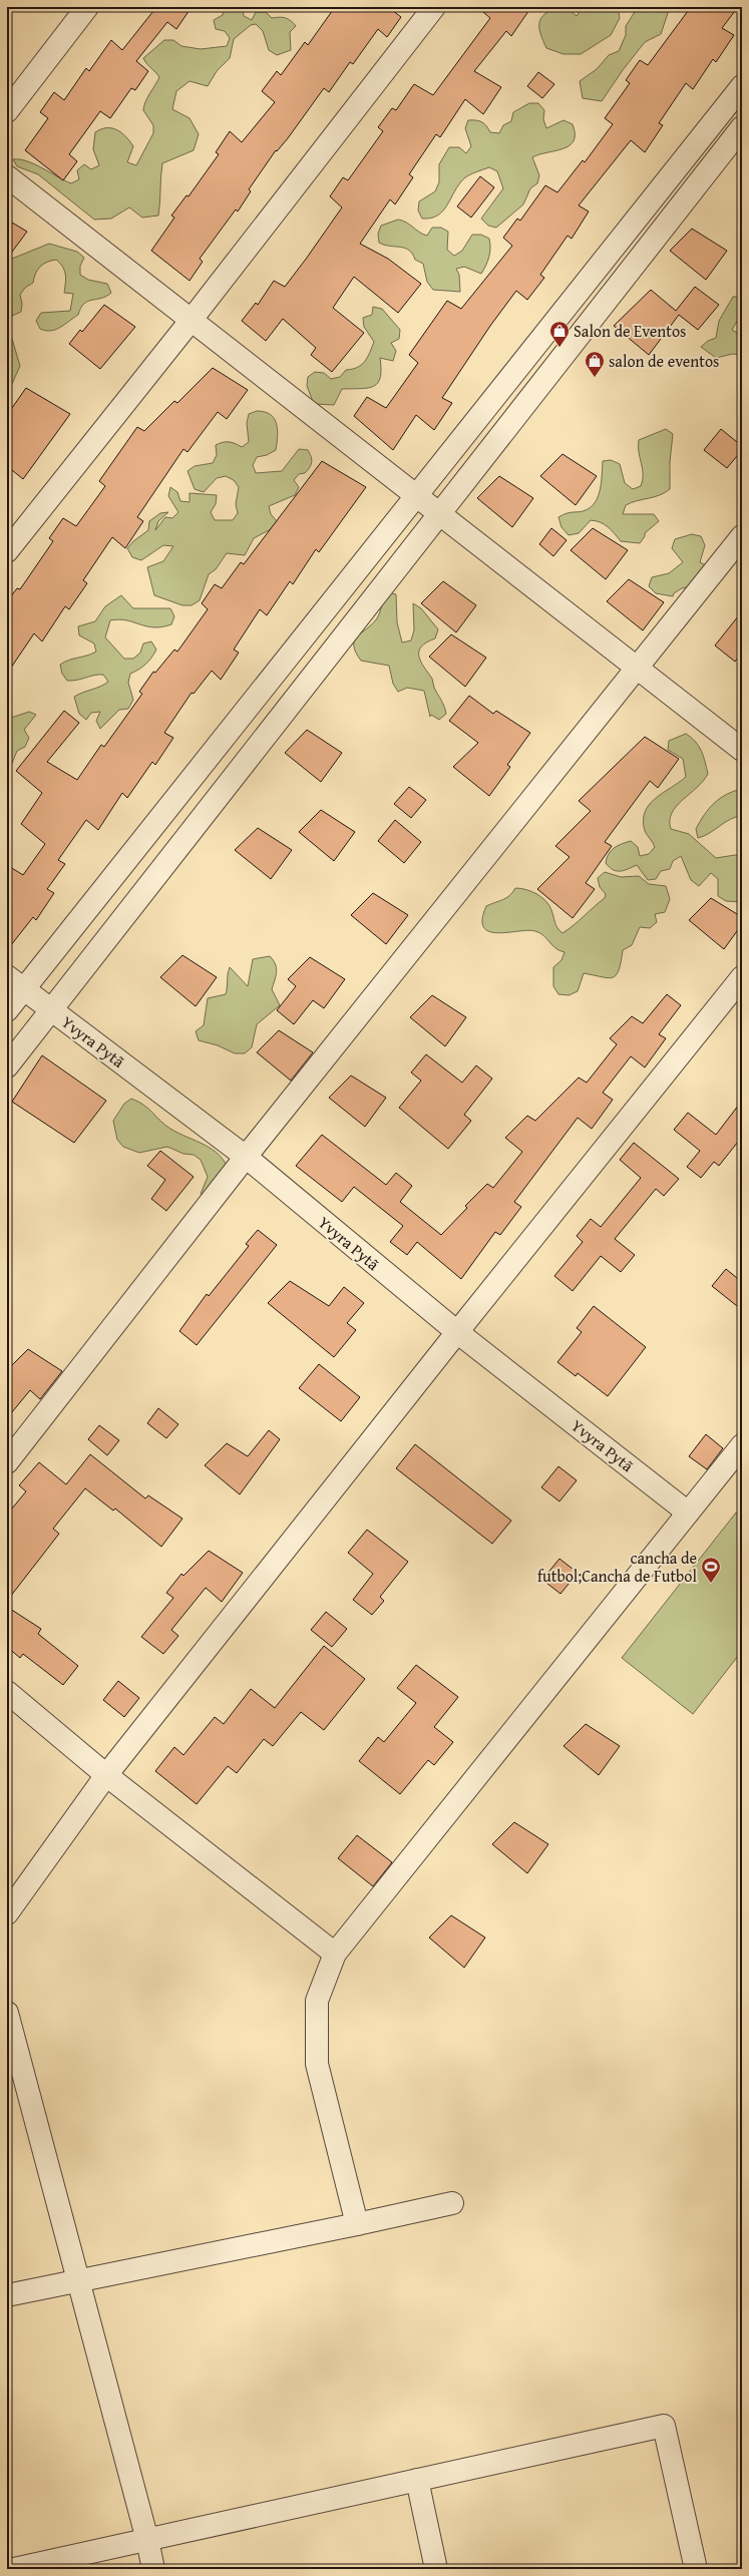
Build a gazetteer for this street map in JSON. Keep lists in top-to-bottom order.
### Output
{
  "streets": {
    "street": ["Yvyra Pytã"]
  },
  "places": {
    "shop": ["Salon de Eventos", "salon de eventos"],
    "sports": ["cancha de futbol;Cancha de Futbol"]
  }
}
